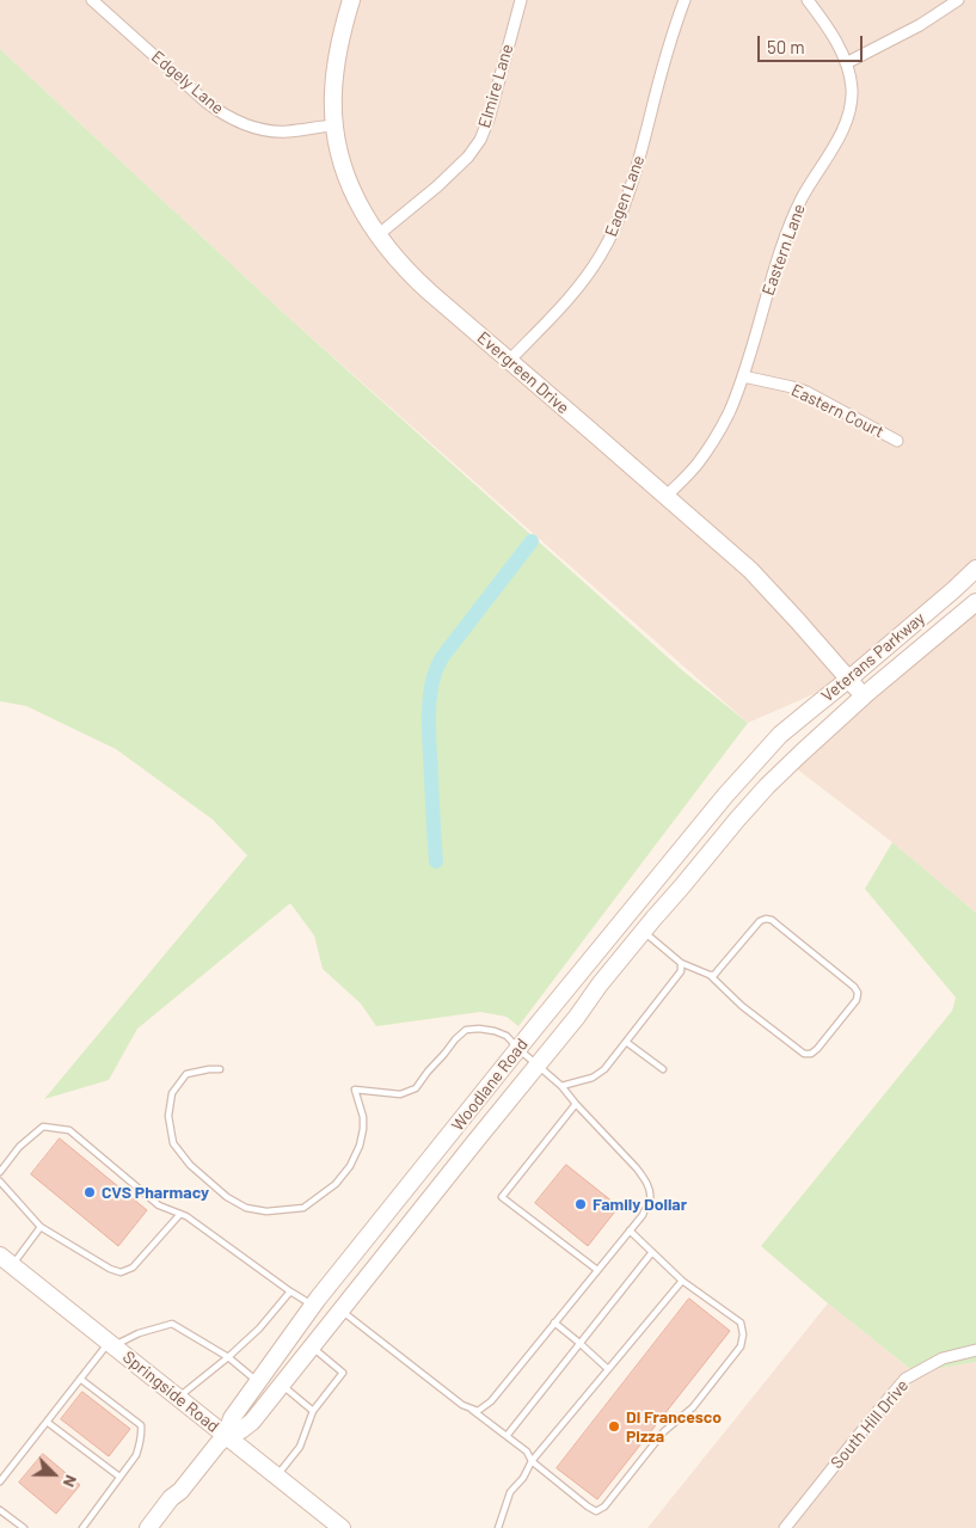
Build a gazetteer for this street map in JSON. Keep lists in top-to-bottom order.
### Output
{
  "streets": {
    "main road": [
      "Evergreen Drive",
      "Veterans Parkway",
      "Woodlane Road",
      "Springside Road"
    ],
    "street": [
      "Edgely Lane",
      "Elmire Lane",
      "Eagen Lane",
      "Eastern Lane",
      "Eastern Court",
      "South Hill Drive"
    ]
  },
  "crossings": [
    ["Edgely Lane", "Evergreen Drive"],
    ["Elmire Lane", "Evergreen Drive"],
    ["Eagen Lane", "Evergreen Drive"],
    ["Eastern Lane", "Evergreen Drive"],
    ["Eastern Lane", "Eastern Court"],
    ["Evergreen Drive", "Veterans Parkway"],
    ["Veterans Parkway", "Woodlane Road"],
    ["Woodlane Road", "Springside Road"]
  ],
  "places": ["CVS Pharmacy", "Family Dollar", "Di Francesco Pizza"],
  "scale_bar": "50 m",
  "north": "bottom right"
}
